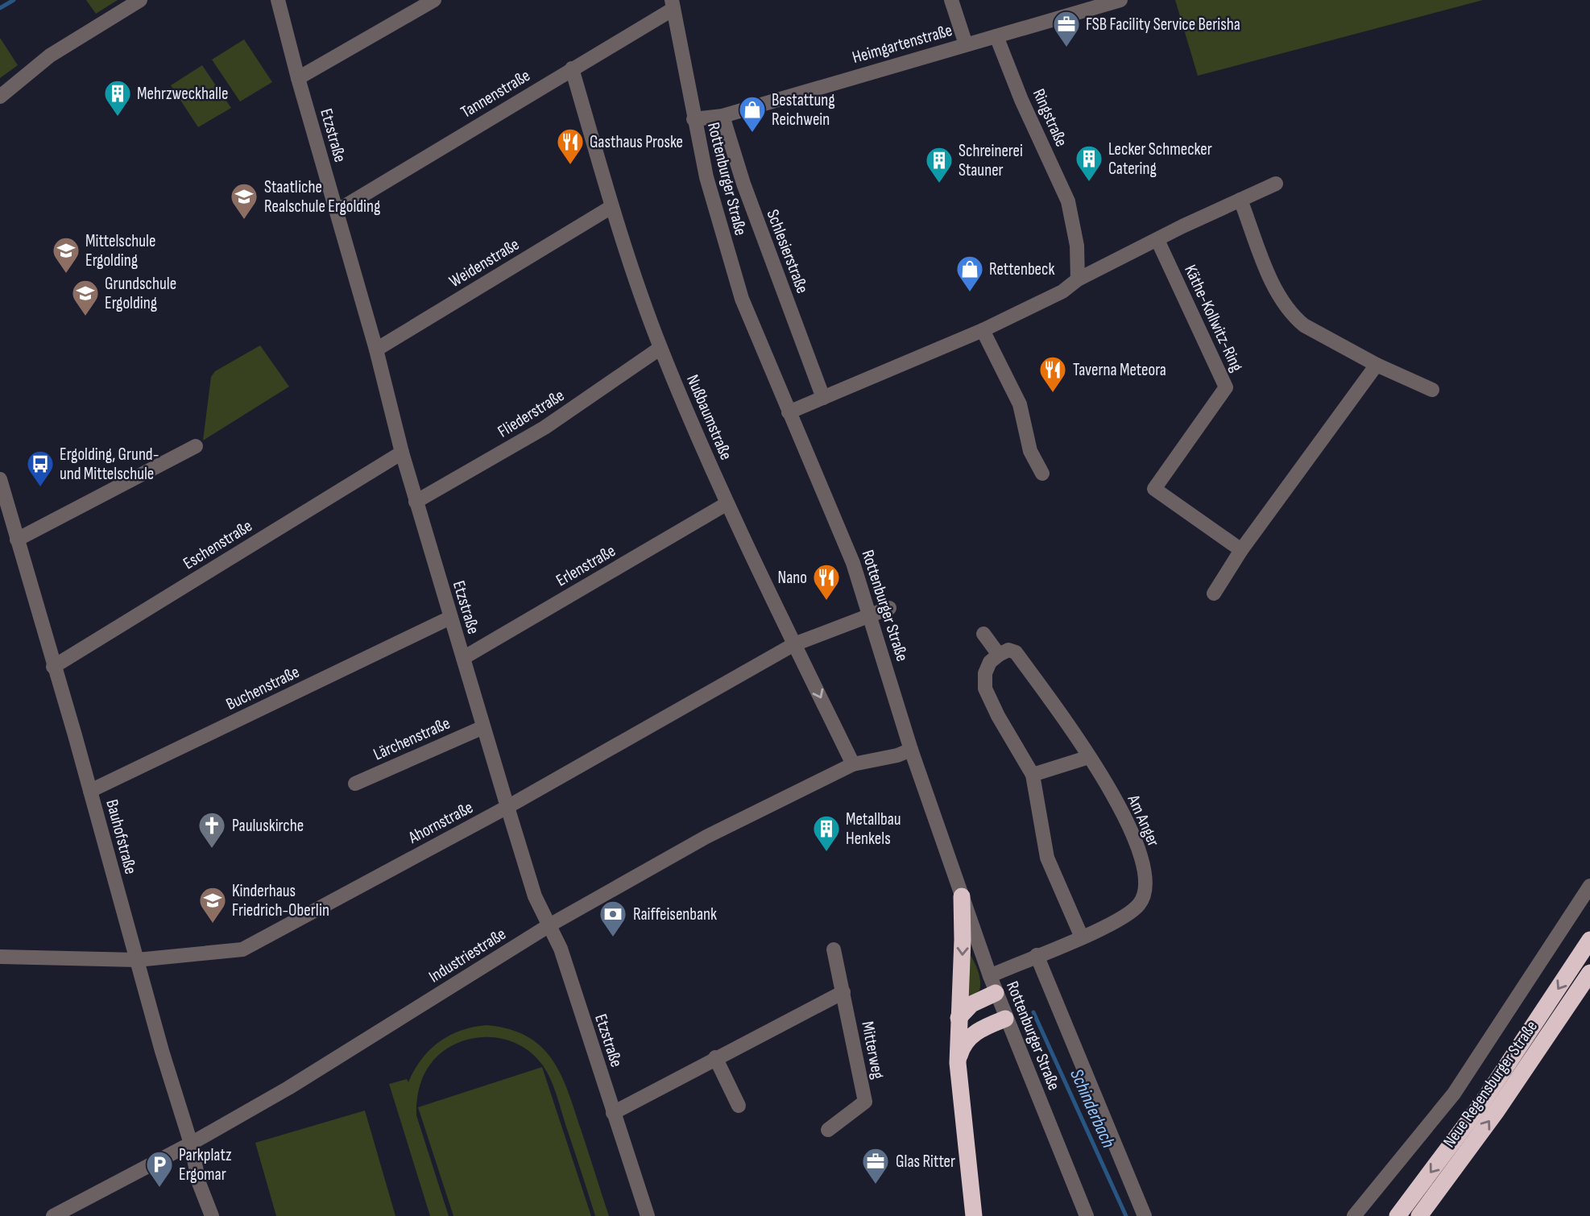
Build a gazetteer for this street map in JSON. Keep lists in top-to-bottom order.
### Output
{
  "streets": {
    "highway": ["Neue Regensburger Straße"],
    "street": [
      "Heimgartenstraße",
      "Tannenstraße",
      "Ringstraße",
      "Etzstraße",
      "Rottenburger Straße",
      "Schlesierstraße",
      "Weidenstraße",
      "Käthe-Kollwitz-Ring",
      "Fliederstraße",
      "Nußbaumstraße",
      "Eschenstraße",
      "Erlenstraße",
      "Buchenstraße",
      "Lärchenstraße",
      "Am Anger",
      "Ahornstraße",
      "Bauhofstraße",
      "Industriestraße",
      "Mitterweg"
    ]
  },
  "crossings": [
    ["Heimgartenstraße", "Ringstraße"],
    ["Heimgartenstraße", "Rottenburger Straße"],
    ["Heimgartenstraße", "Schlesierstraße"],
    ["Tannenstraße", "Etzstraße"],
    ["Tannenstraße", "Rottenburger Straße"],
    ["Tannenstraße", "Nußbaumstraße"],
    ["Etzstraße", "Weidenstraße"],
    ["Etzstraße", "Fliederstraße"],
    ["Etzstraße", "Eschenstraße"],
    ["Etzstraße", "Erlenstraße"],
    ["Etzstraße", "Buchenstraße"],
    ["Etzstraße", "Lärchenstraße"],
    ["Etzstraße", "Ahornstraße"],
    ["Etzstraße", "Industriestraße"],
    ["Rottenburger Straße", "Am Anger"],
    ["Rottenburger Straße", "Ahornstraße"],
    ["Rottenburger Straße", "Industriestraße"],
    ["Weidenstraße", "Nußbaumstraße"],
    ["Fliederstraße", "Nußbaumstraße"],
    ["Nußbaumstraße", "Erlenstraße"],
    ["Nußbaumstraße", "Ahornstraße"],
    ["Nußbaumstraße", "Industriestraße"],
    ["Eschenstraße", "Bauhofstraße"],
    ["Buchenstraße", "Bauhofstraße"],
    ["Ahornstraße", "Bauhofstraße"],
    ["Bauhofstraße", "Industriestraße"]
  ],
  "water": ["Schinderbach"],
  "places": {
    "office": ["FSB Facility Service Berisha", "Glas Ritter"],
    "building": [
      "Mehrzweckhalle",
      "Lecker Schmecker Catering",
      "Schreinerei Stauner",
      "Metallbau Henkels"
    ],
    "shop": ["Bestattung Reichwein", "Rettenbeck"],
    "restaurant": ["Gasthaus Proske", "Taverna Meteora", "Nano"],
    "school or university": [
      "Staatliche Realschule Ergolding",
      "Mittelschule Ergolding",
      "Grundschule Ergolding",
      "Kinderhaus Friedrich-Oberlin"
    ],
    "bus stop": ["Ergolding, Grund- und Mittelschule"],
    "church": ["Pauluskirche"],
    "bank": ["Raiffeisenbank"],
    "parking": ["Parkplatz Ergomar"]
  }
}
